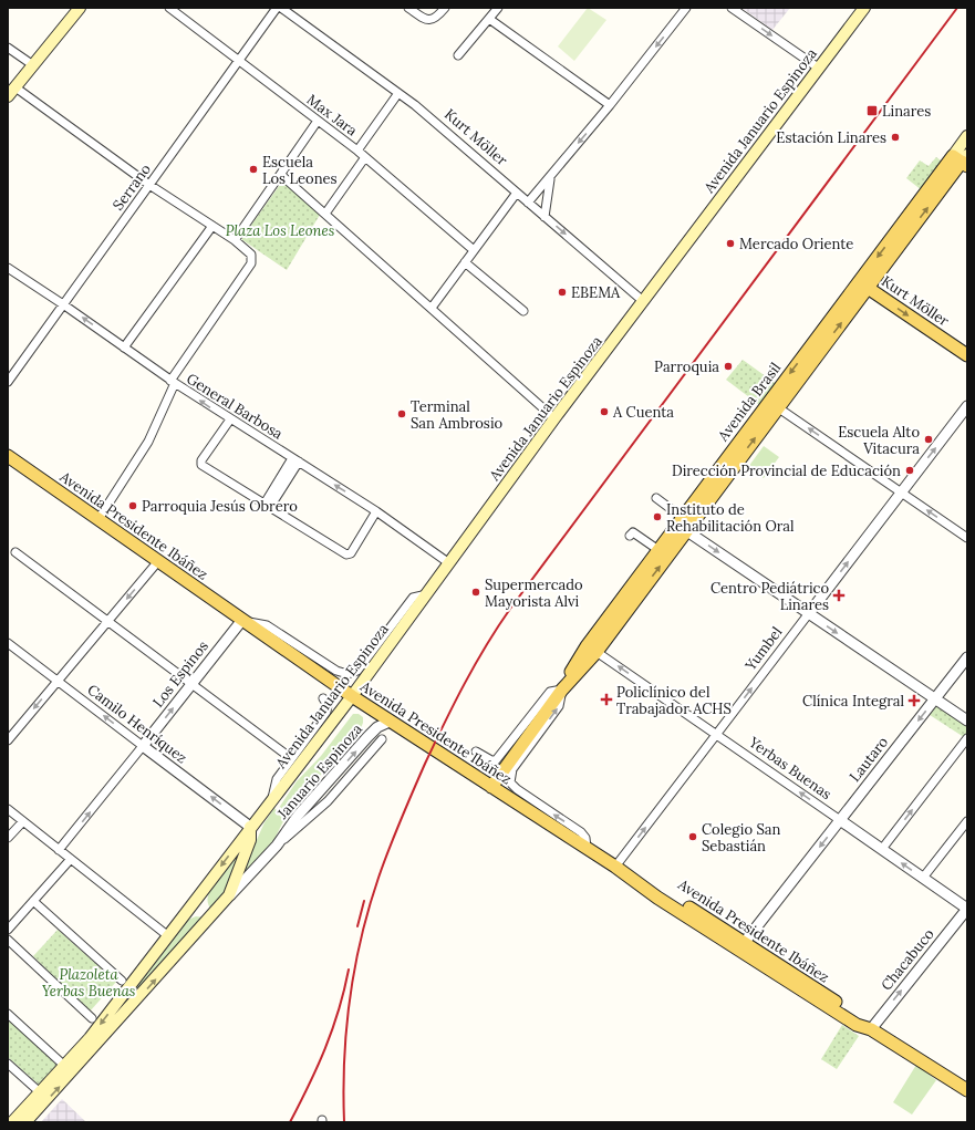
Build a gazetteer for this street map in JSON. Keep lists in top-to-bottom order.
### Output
{
  "streets": {
    "main road": [
      "Avenida Januario Espinoza",
      "Kurt Möller",
      "Avenida Brasil",
      "Avenida Presidente Ibáñez"
    ],
    "street": [
      "Max Jara",
      "Serrano",
      "General Barbosa",
      "Yumbel",
      "Los Espinos",
      "Camilo Henríquez",
      "Lautaro",
      "Yerbas Buenas",
      "Januario Espinoza",
      "Chacabuco"
    ]
  },
  "crossings": [
    ["Max Jara", "Serrano"],
    ["Avenida Januario Espinoza", "Kurt Möller"],
    ["Avenida Januario Espinoza", "General Barbosa"],
    ["Avenida Januario Espinoza", "Avenida Presidente Ibáñez"],
    ["Avenida Januario Espinoza", "Camilo Henríquez"],
    ["Avenida Januario Espinoza", "Januario Espinoza"],
    ["Kurt Möller", "Avenida Brasil"],
    ["Serrano", "General Barbosa"],
    ["Avenida Brasil", "Avenida Presidente Ibáñez"],
    ["Avenida Brasil", "Yerbas Buenas"],
    ["Avenida Presidente Ibáñez", "Yumbel"],
    ["Avenida Presidente Ibáñez", "Los Espinos"],
    ["Avenida Presidente Ibáñez", "Lautaro"],
    ["Avenida Presidente Ibáñez", "Januario Espinoza"],
    ["Avenida Presidente Ibáñez", "Chacabuco"],
    ["Yumbel", "Yerbas Buenas"],
    ["Los Espinos", "Camilo Henríquez"],
    ["Lautaro", "Yerbas Buenas"],
    ["Yerbas Buenas", "Chacabuco"]
  ],
  "one_way": [
    "Kurt Möller",
    "General Barbosa",
    "Yumbel",
    "Los Espinos",
    "Yerbas Buenas",
    "Chacabuco"
  ],
  "parks": ["Plaza Los Leones", "Plazoleta Yerbas Buenas"],
  "places": {
    "transit": ["Linares"],
    "other": [
      "Estación Linares",
      "Escuela Los Leones",
      "Mercado Oriente",
      "EBEMA",
      "Parroquia",
      "A Cuenta",
      "Terminal San Ambrosio",
      "Escuela Alto Vitacura",
      "Dirección Provincial de Educación",
      "Parroquia Jesús Obrero",
      "Instituto de Rehabilitación Oral",
      "Supermercado Mayorista Alvi",
      "Colegio San Sebastián"
    ],
    "health": ["Centro Pediátrico Linares", "Policlínico del Trabajador ACHS", "Clínica Integral"]
  }
}
